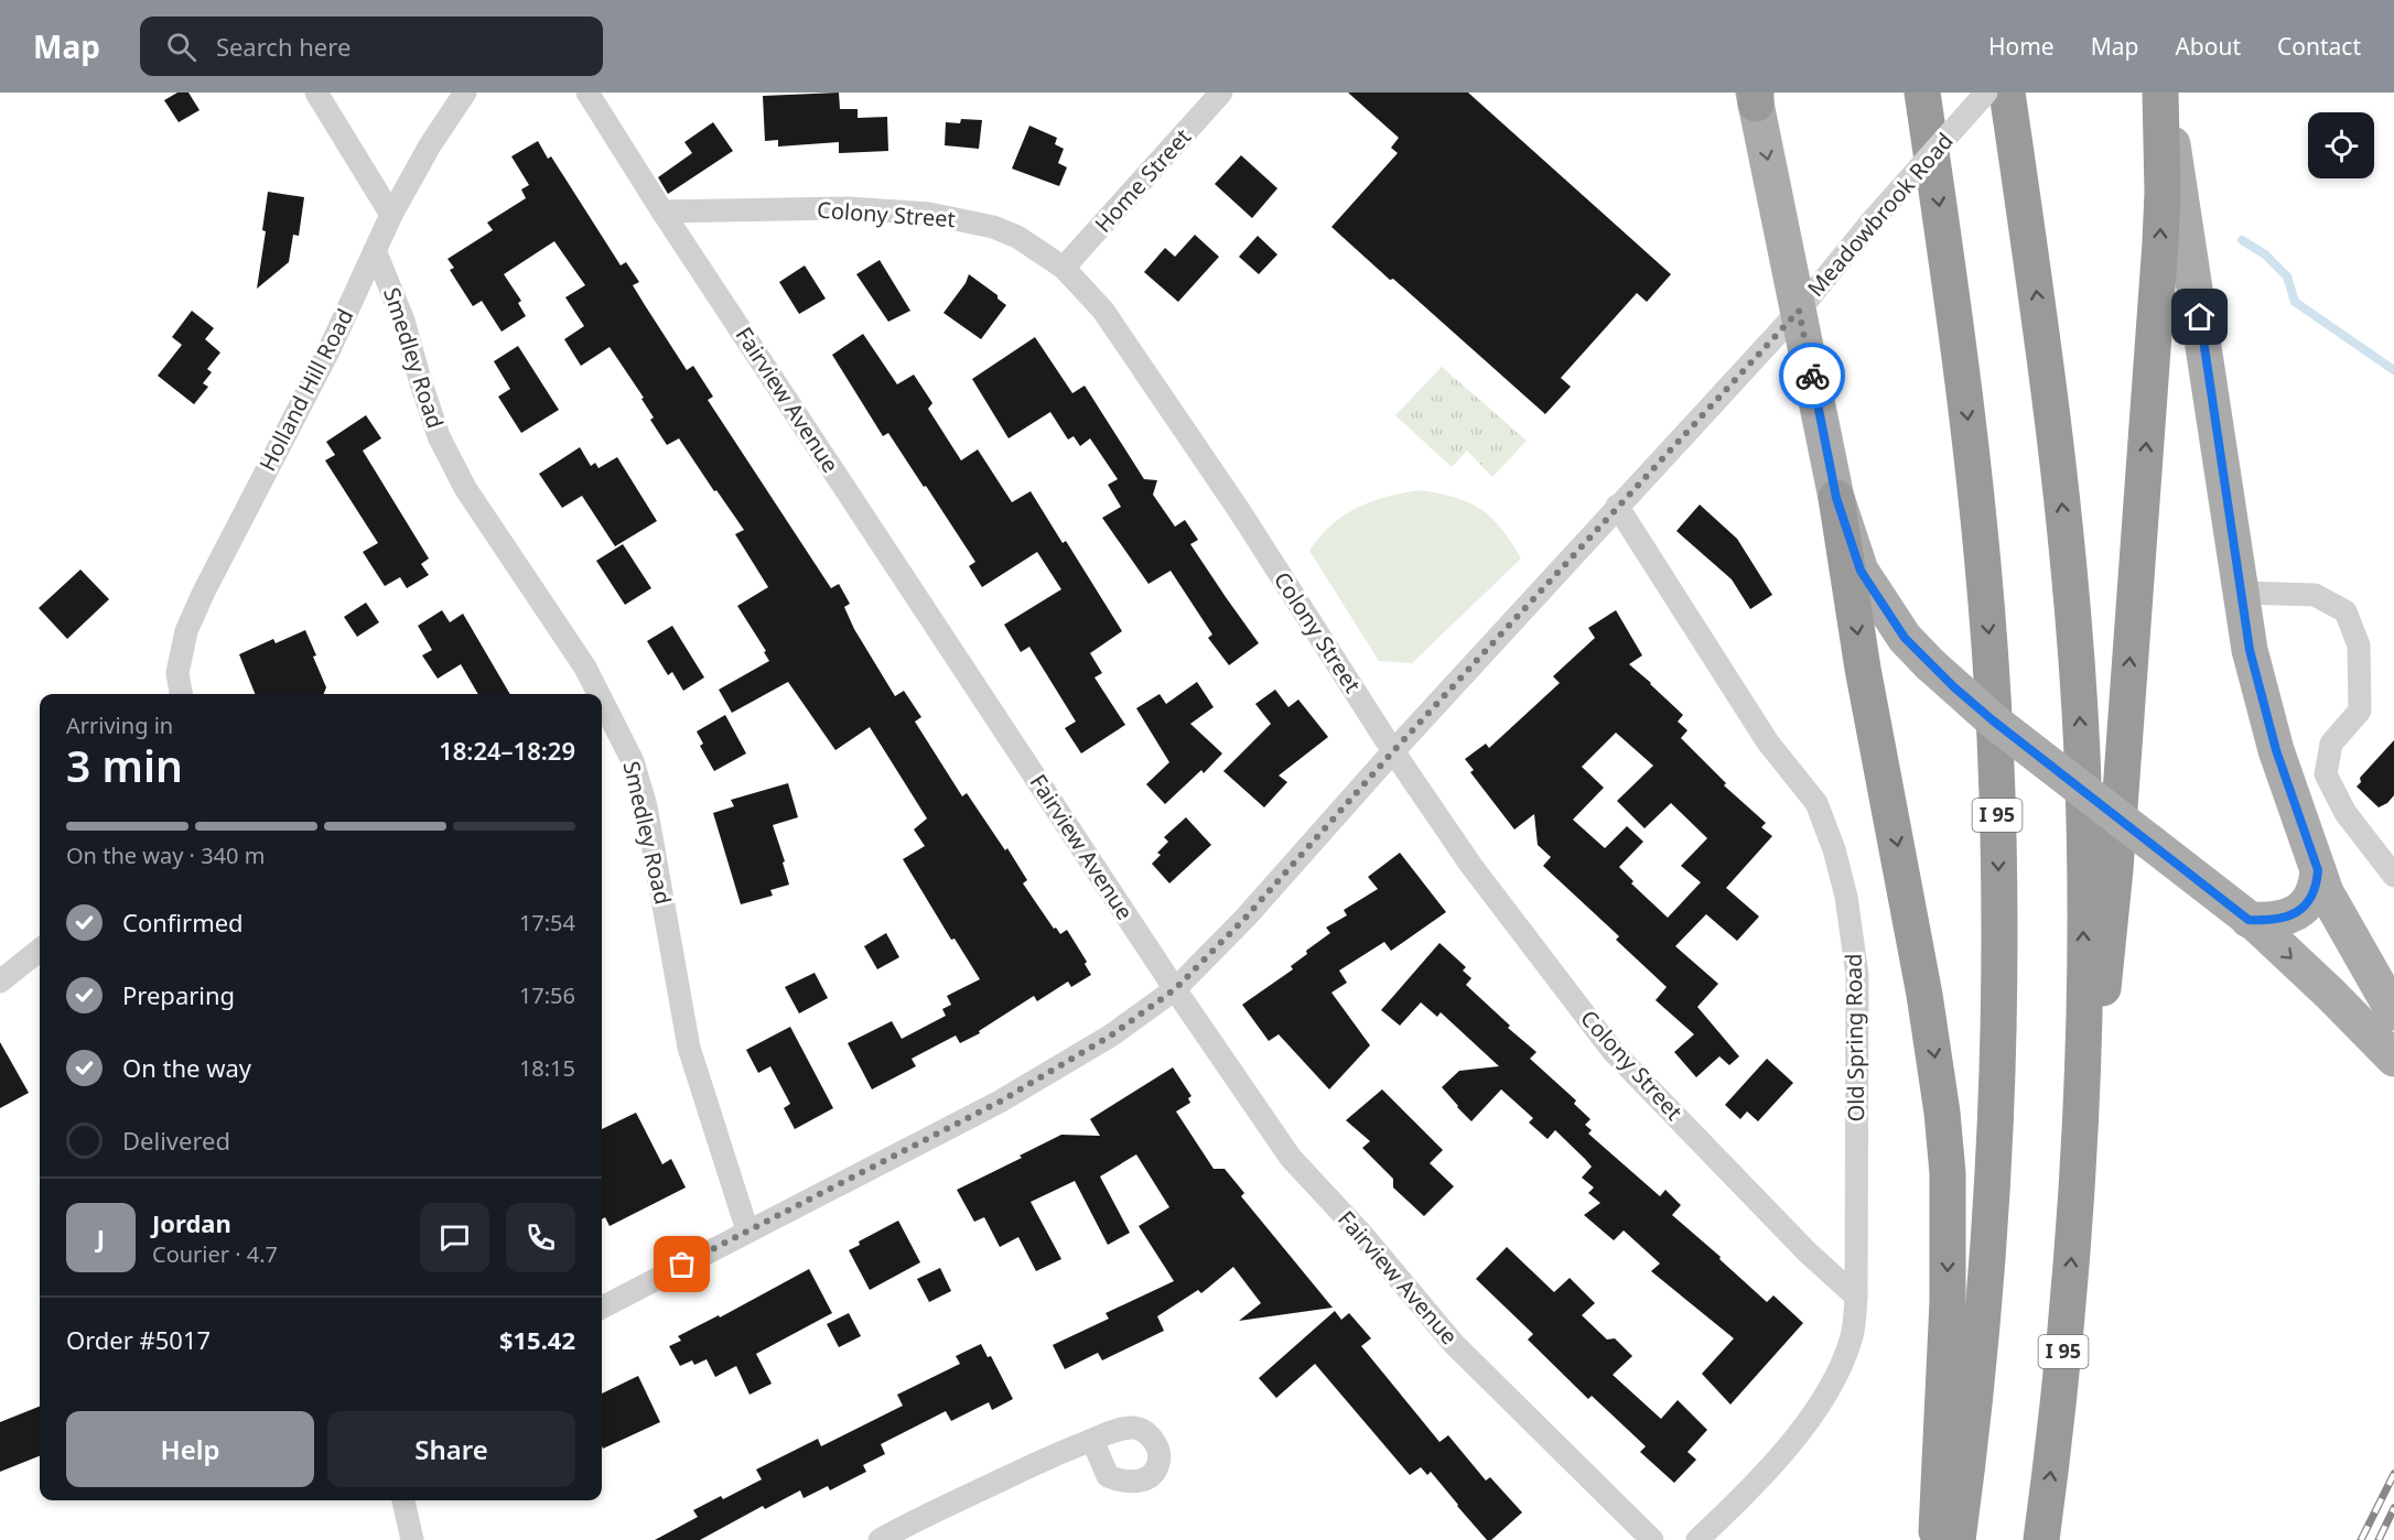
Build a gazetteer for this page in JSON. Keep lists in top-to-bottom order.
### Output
{
  "streets": {
    "highway": ["I 95"],
    "street": [
      "Home Street",
      "Colony Street",
      "Meadowbrook Road",
      "Smedley Road",
      "Holland Hill Road",
      "Fairview Avenue",
      "Old Spring Road"
    ]
  },
  "crossings": [
    ["Home Street", "Colony Street"],
    ["Colony Street", "Meadowbrook Road"],
    ["Colony Street", "Fairview Avenue"],
    ["Colony Street", "Old Spring Road"],
    ["Meadowbrook Road", "Smedley Road"],
    ["Meadowbrook Road", "Fairview Avenue"],
    ["Meadowbrook Road", "Old Spring Road"],
    ["Smedley Road", "Holland Hill Road"]
  ],
  "page": {
    "header": "Map",
    "search": "Search here",
    "nav": [
      "Home",
      "Map",
      "About",
      "Contact"
    ],
    "heading": ["3 min", "Arriving in", "18:24–18:29"],
    "panel": [
      "Jordan",
      "Courier · 4.7",
      "Order #5017",
      "$15.42"
    ],
    "bar": "On the way · 340 m",
    "list": [
      ["Confirmed", "17:54"],
      ["Preparing", "17:56"],
      ["On the way", "18:15"],
      "Delivered"
    ],
    "round": "J",
    "buttons": ["Help", "Share"]
  }
}
